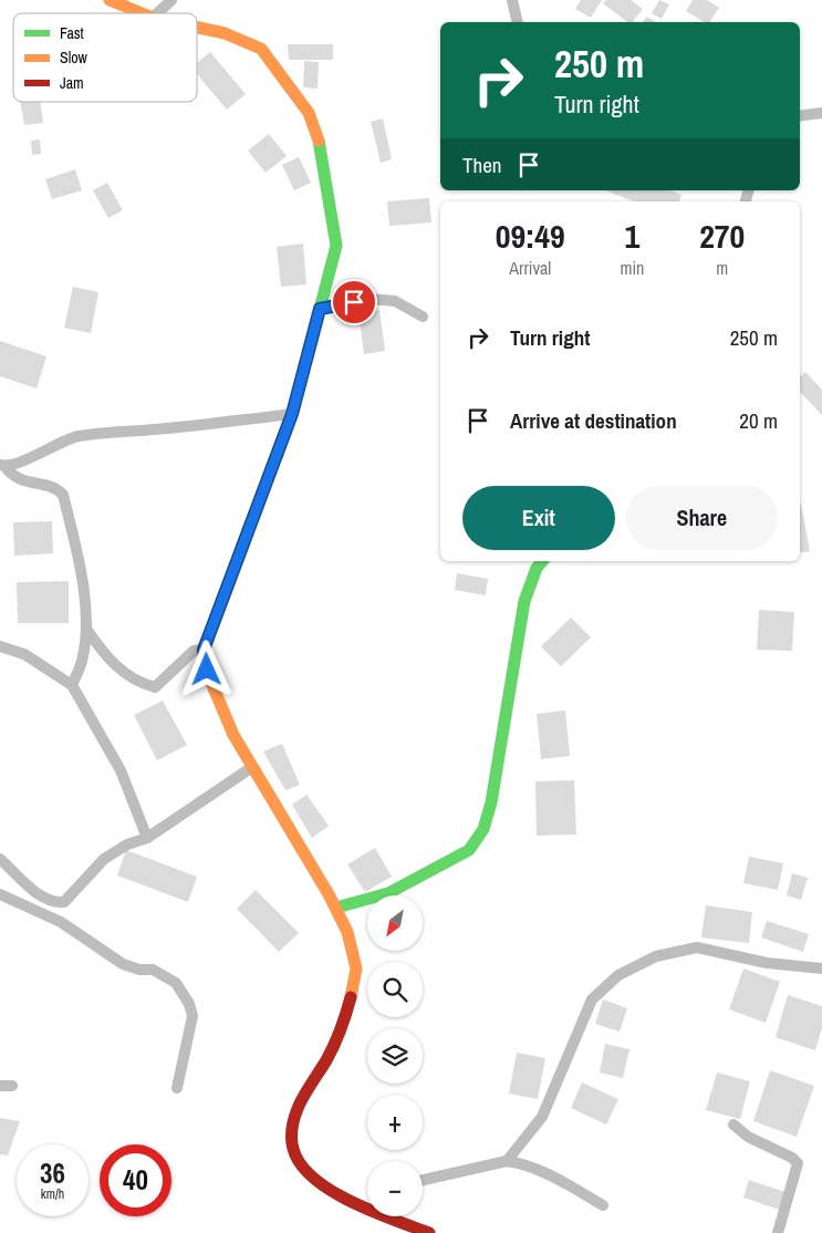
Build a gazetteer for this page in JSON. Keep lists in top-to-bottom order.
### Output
{
  "legend": ["Fast", "Slow", "Jam"],
  "north": "bottom left",
  "page": {
    "turn": ["250 m", "Turn right"],
    "then": "Then",
    "eta": [
      "09:49",
      "Arrival",
      "1",
      "min",
      "270",
      "m"
    ],
    "list": [
      {
        "name": "Turn right",
        "value": "250 m"
      },
      {
        "name": "Arrive at destination",
        "value": "20 m"
      }
    ],
    "buttons": ["Exit", "Share"],
    "map_buttons": ["+", "−"],
    "speed": "36 km/h",
    "limit": "40"
  }
}
